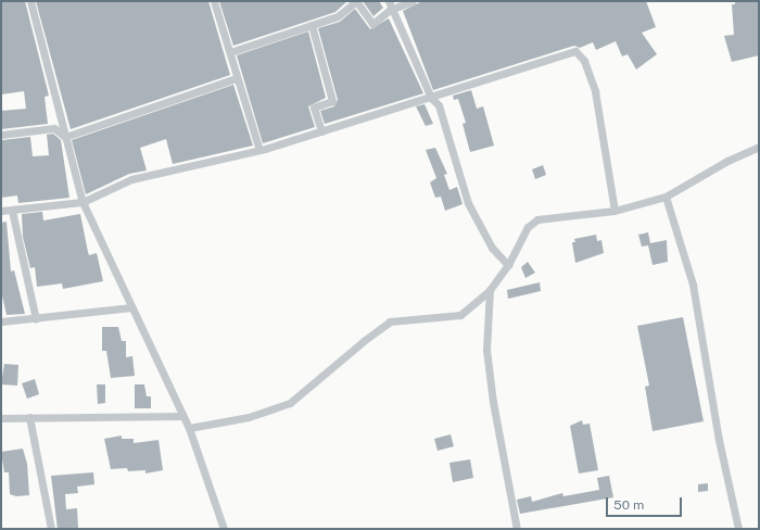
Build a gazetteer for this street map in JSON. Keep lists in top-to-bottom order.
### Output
{
  "scale_bar": "50 m"
}
